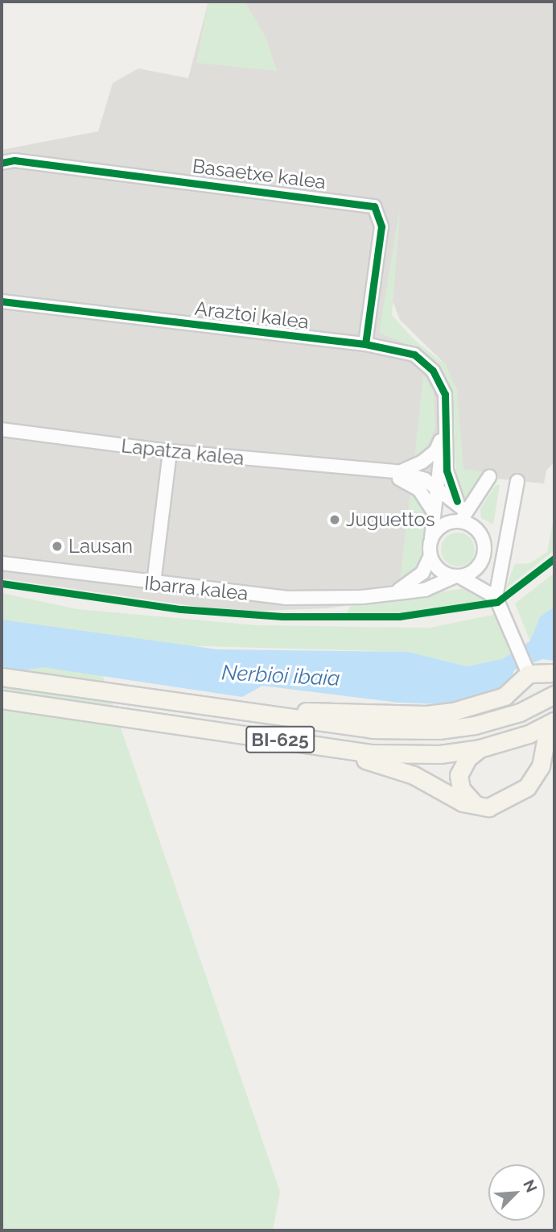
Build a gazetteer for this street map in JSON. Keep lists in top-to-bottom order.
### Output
{
  "streets": {
    "main road": ["BI-625"],
    "street": [
      "Basaetxe kalea",
      "Araztoi kalea",
      "Lapatza kalea",
      "Ibarra kalea"
    ]
  },
  "crossings": [
    ["Basaetxe kalea", "Araztoi kalea"]
  ],
  "water": ["Nerbioi ibaia"],
  "places": ["Juguettos", "Lausan"],
  "north": "top right"
}
